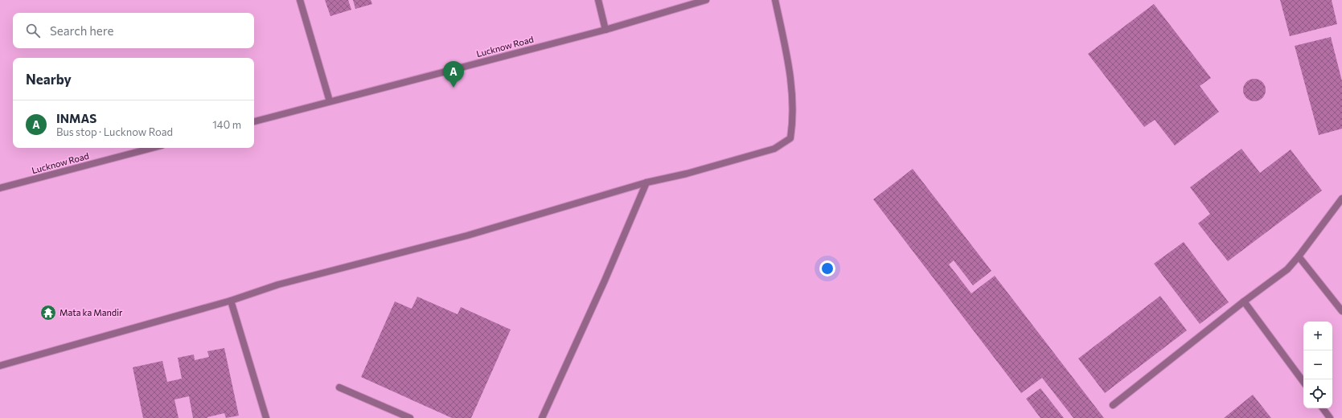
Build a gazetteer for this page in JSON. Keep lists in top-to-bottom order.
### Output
{
  "streets": {
    "street": ["Lucknow Road"]
  },
  "places": {
    "temple": ["Mata ka Mandir"]
  },
  "page": {
    "search": "Search here",
    "heading": "Nearby",
    "pins": "A",
    "list": [
      {
        "mark": "A",
        "name": "INMAS",
        "note": "Bus stop · Lucknow Road",
        "value": "140 m"
      }
    ],
    "map_buttons": ["+", "−"]
  }
}
